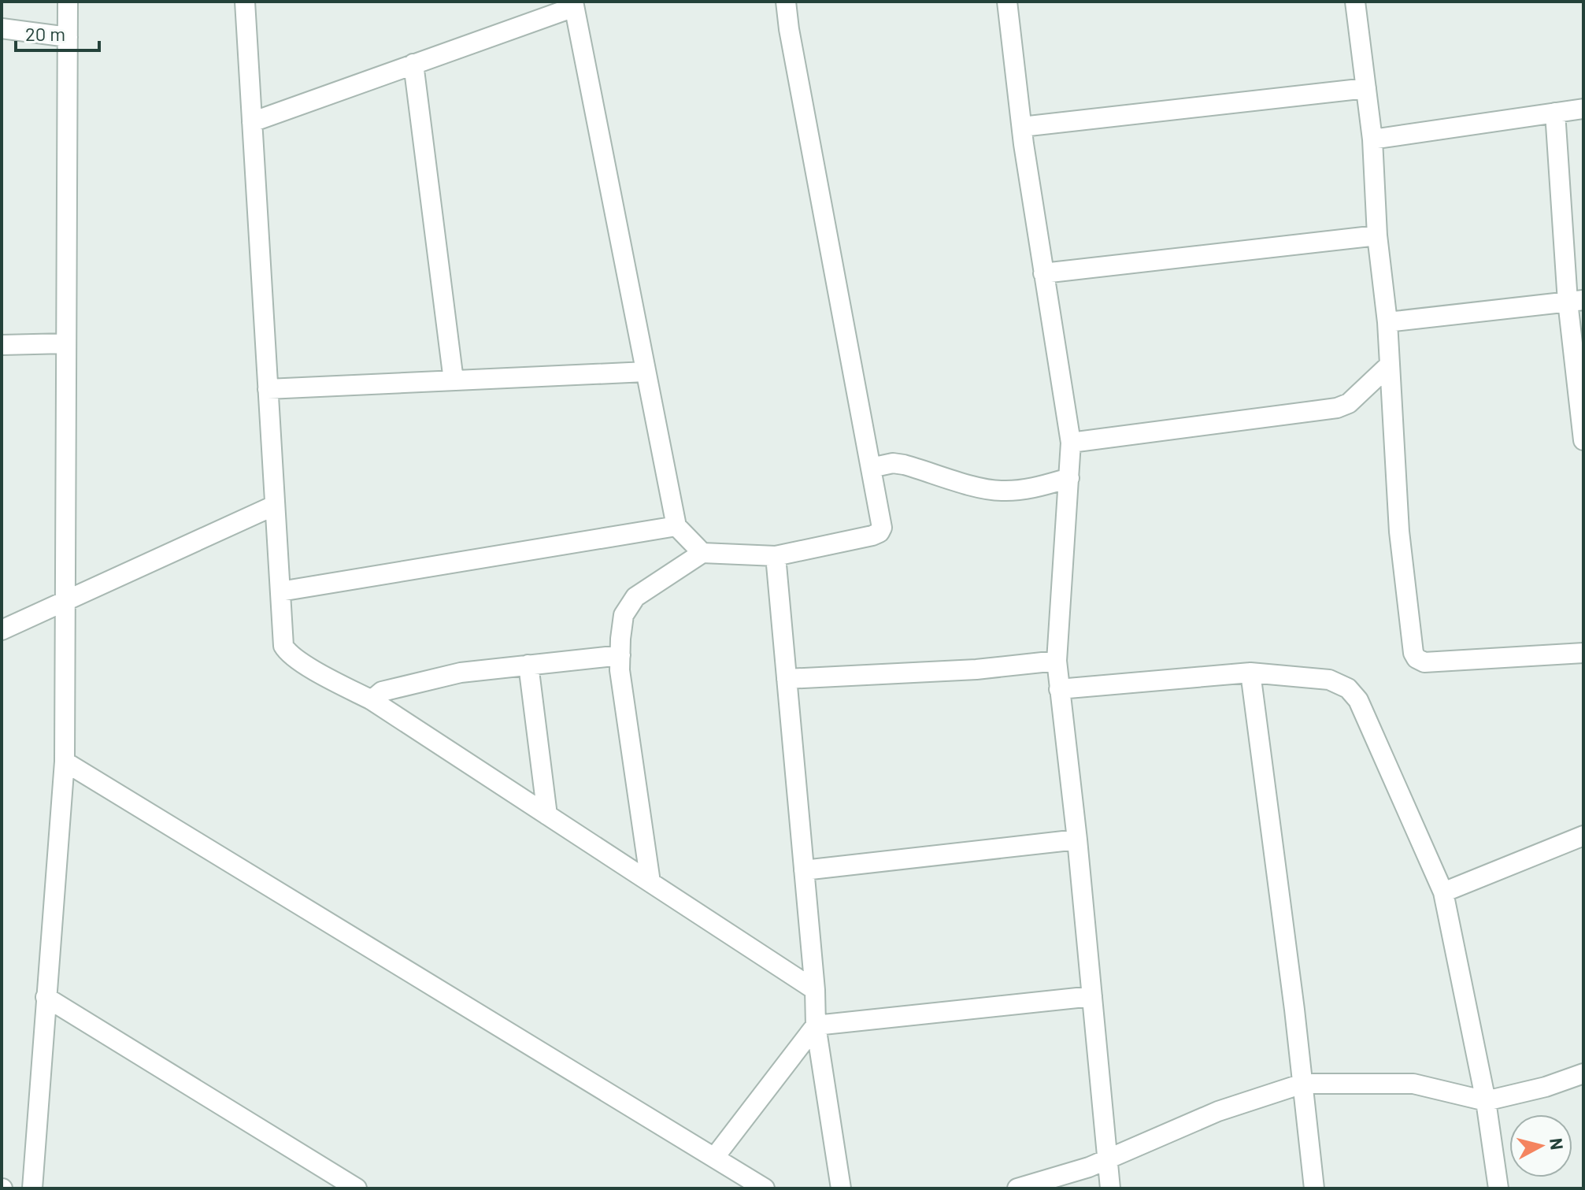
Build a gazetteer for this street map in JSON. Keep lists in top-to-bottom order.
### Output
{
  "scale_bar": "20 m",
  "north": "right"
}
